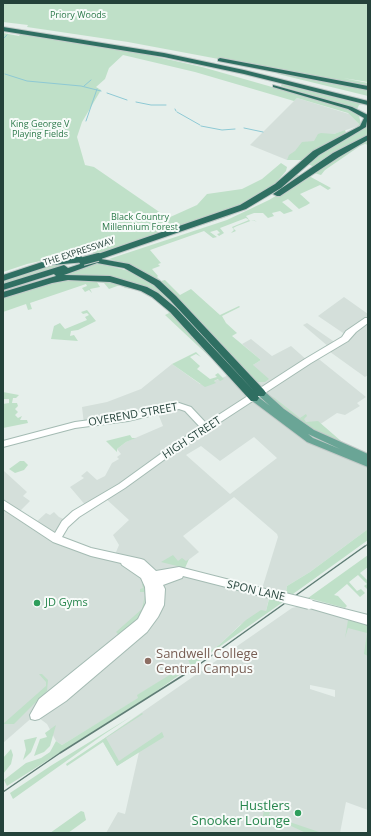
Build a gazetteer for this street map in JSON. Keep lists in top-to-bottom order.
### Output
{
  "streets": {
    "highway": ["THE EXPRESSWAY"],
    "street": ["OVEREND STREET", "HIGH STREET", "SPON LANE"]
  },
  "crossings": [
    ["OVEREND STREET", "HIGH STREET"]
  ],
  "parks": ["Priory Woods", "King George V Playing Fields", "Black Country Millennium Forest"],
  "places": ["JD Gyms", "Sandwell College Central Campus", "Hustlers Snooker Lounge"]
}
